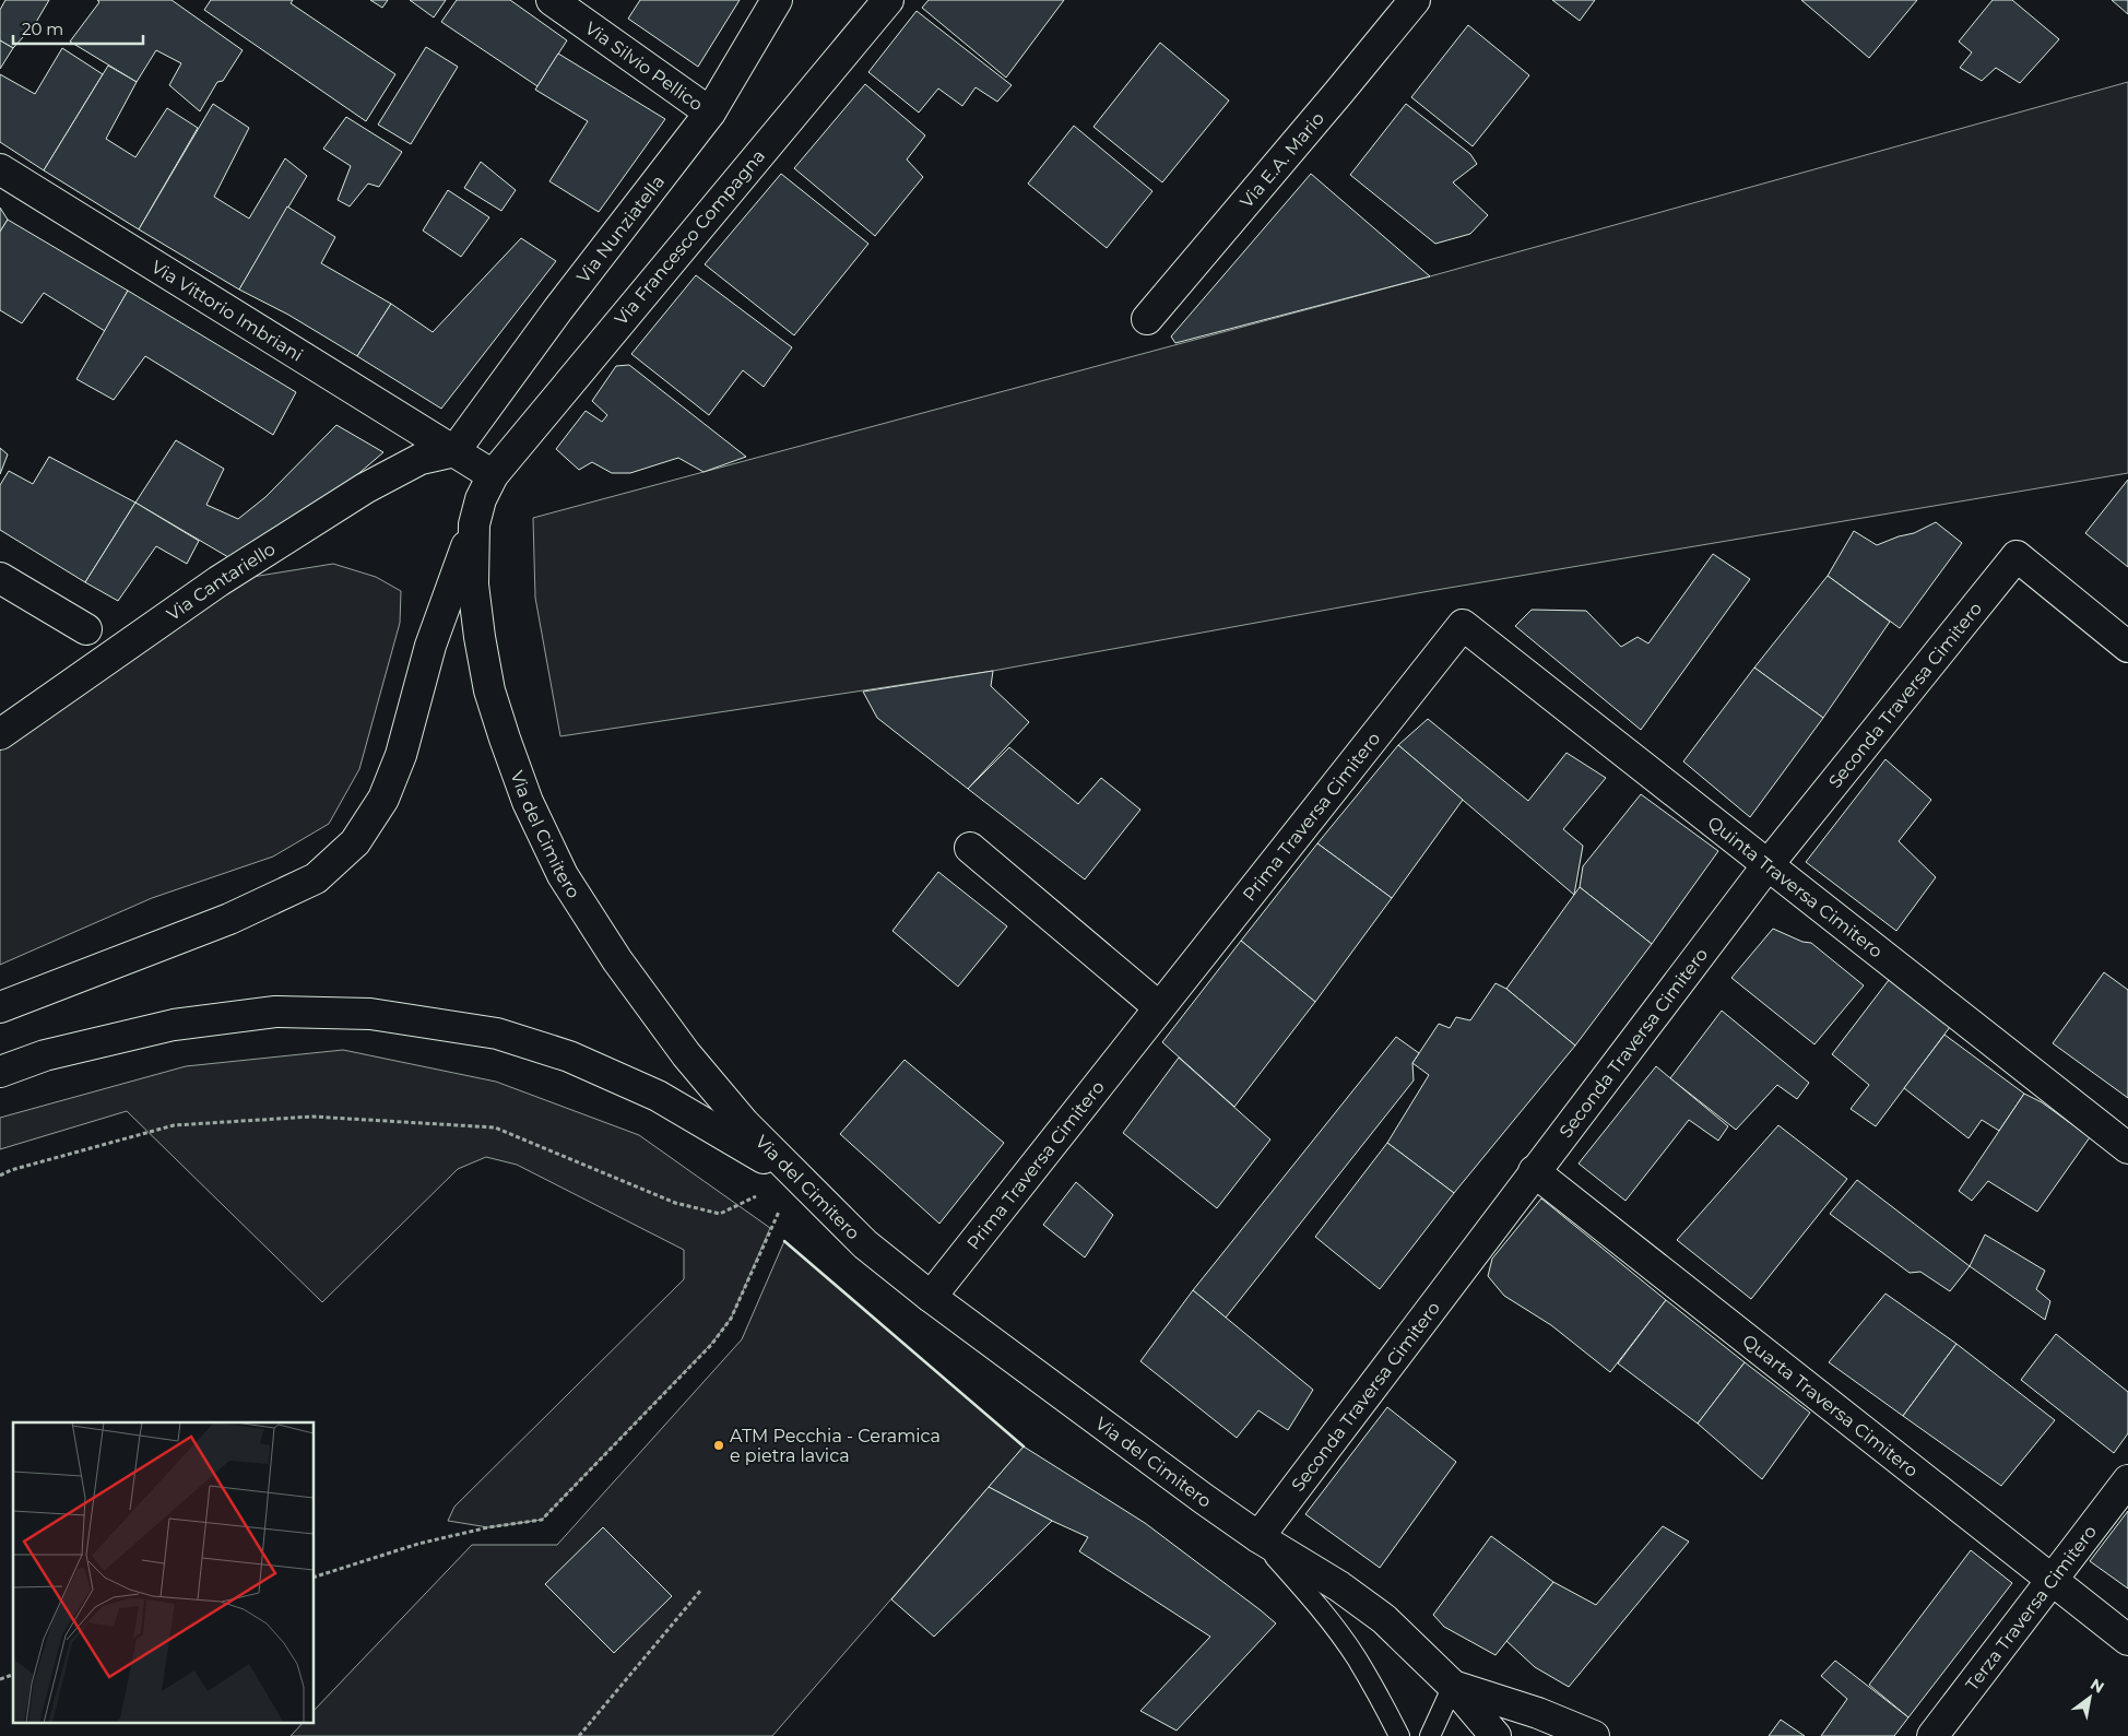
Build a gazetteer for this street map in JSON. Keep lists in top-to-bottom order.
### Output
{
  "streets": {
    "street": [
      "Via Silvio Pellico",
      "Via E.A. Mario",
      "Via Nunziatella",
      "Via Francesco Compagna",
      "Via Vittorio Imbriani",
      "Via Cantariello",
      "Seconda Traversa Cimitero",
      "Prima Traversa Cimitero",
      "Via del Cimitero",
      "Quinta Traversa Cimitero",
      "Quarta Traversa Cimitero",
      "Terza Traversa Cimitero"
    ]
  },
  "crossings": [
    ["Via Silvio Pellico", "Via Nunziatella"],
    ["Via Nunziatella", "Via Vittorio Imbriani"],
    ["Via Nunziatella", "Via Cantariello"],
    ["Via Francesco Compagna", "Via Vittorio Imbriani"],
    ["Via Francesco Compagna", "Via del Cimitero"],
    ["Via Vittorio Imbriani", "Via Cantariello"],
    ["Via Vittorio Imbriani", "Via del Cimitero"],
    ["Seconda Traversa Cimitero", "Via del Cimitero"],
    ["Seconda Traversa Cimitero", "Quinta Traversa Cimitero"],
    ["Seconda Traversa Cimitero", "Quarta Traversa Cimitero"],
    ["Prima Traversa Cimitero", "Via del Cimitero"],
    ["Prima Traversa Cimitero", "Quinta Traversa Cimitero"],
    ["Quarta Traversa Cimitero", "Terza Traversa Cimitero"]
  ],
  "places": ["ATM Pecchia - Ceramica e pietra lavica"],
  "scale_bar": "20 m",
  "north": "top right"
}
